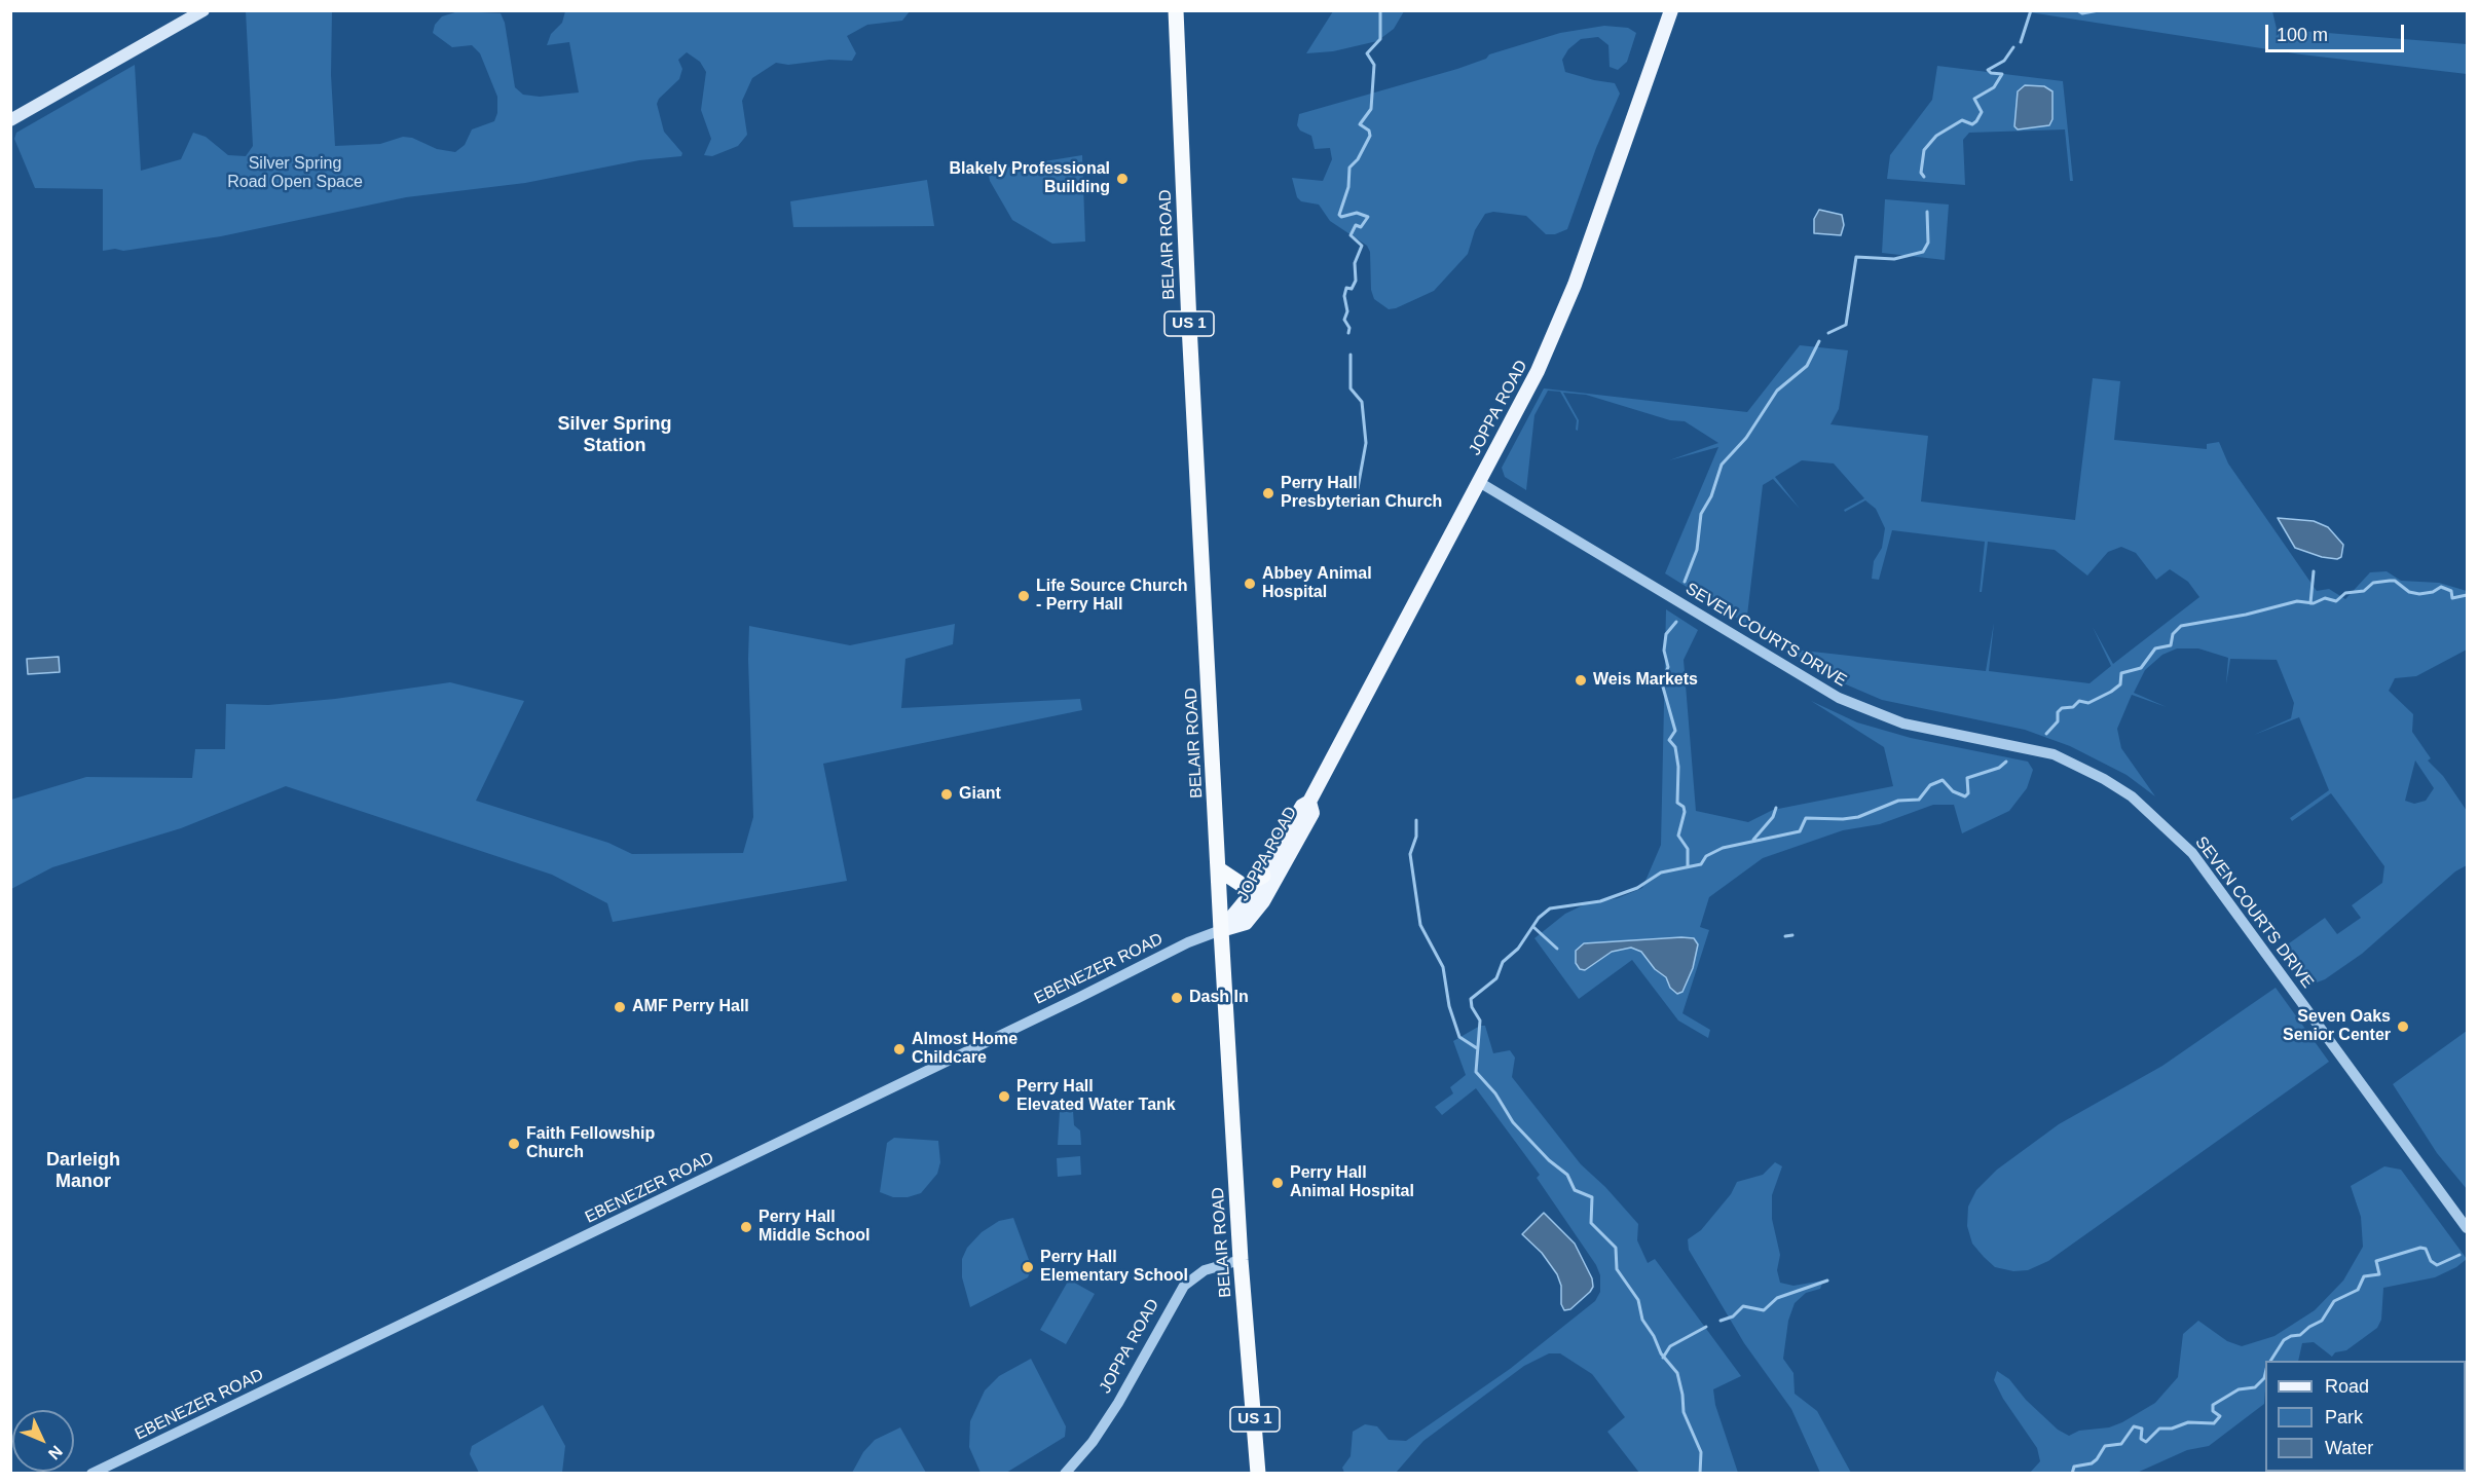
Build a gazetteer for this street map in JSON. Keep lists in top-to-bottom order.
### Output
{
  "streets": {
    "highway": ["BELAIR ROAD", "US 1"],
    "main road": ["JOPPA ROAD"],
    "street": ["SEVEN COURTS DRIVE", "EBENEZER ROAD"]
  },
  "crossings": [
    ["BELAIR ROAD", "JOPPA ROAD"],
    ["BELAIR ROAD", "EBENEZER ROAD"],
    ["JOPPA ROAD", "SEVEN COURTS DRIVE"],
    ["JOPPA ROAD", "EBENEZER ROAD"]
  ],
  "districts": ["Silver Spring Station", "Darleigh Manor"],
  "parks": ["Silver Spring Road Open Space"],
  "places": [
    "Blakely Professional Building",
    "Perry Hall Presbyterian Church",
    "Abbey Animal Hospital",
    "Life Source Church - Perry Hall",
    "Weis Markets",
    "Giant",
    "Dash In",
    "AMF Perry Hall",
    "Seven Oaks Senior Center",
    "Almost Home Childcare",
    "Perry Hall Elevated Water Tank",
    "Faith Fellowship Church",
    "Perry Hall Animal Hospital",
    "Perry Hall Middle School",
    "Perry Hall Elementary School"
  ],
  "legend": ["Road", "Park", "Water"],
  "scale_bar": "100 m",
  "north": "bottom right"
}
